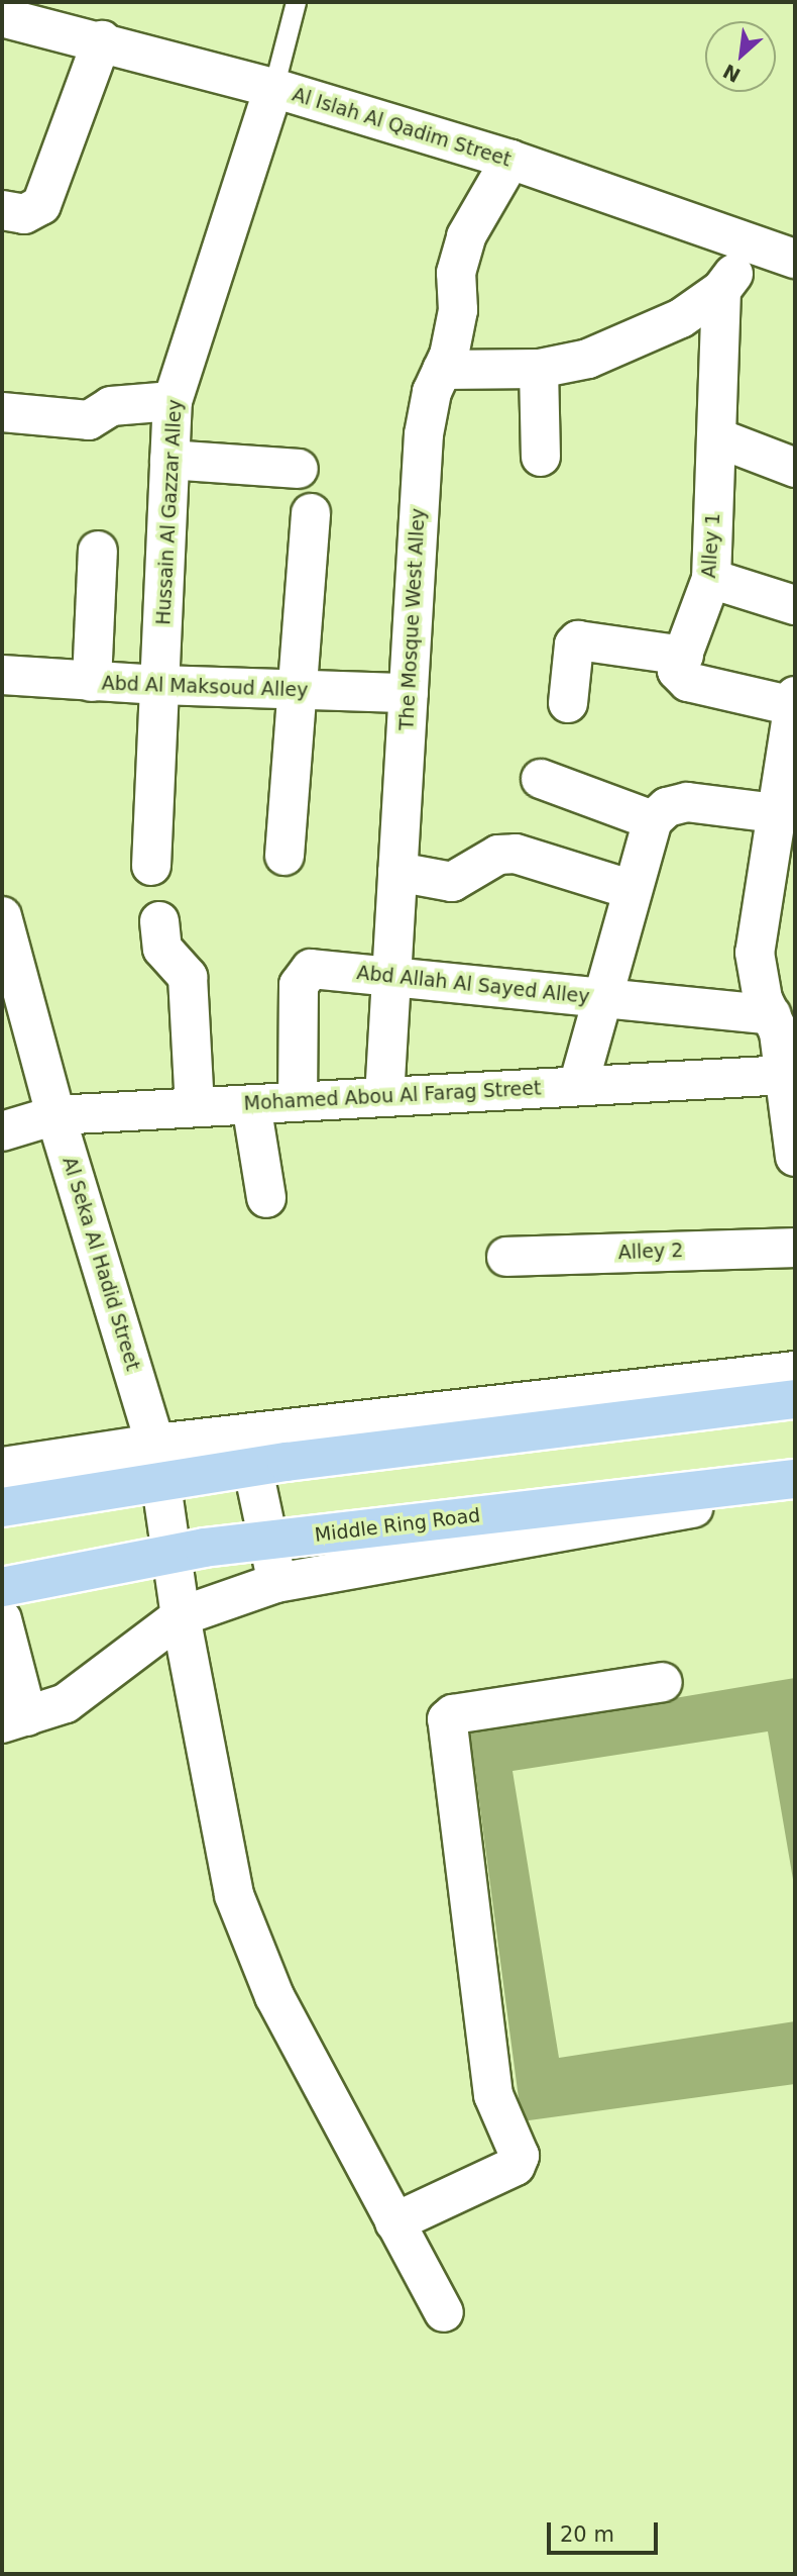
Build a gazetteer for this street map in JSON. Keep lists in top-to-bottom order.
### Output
{
  "streets": {
    "highway": ["Middle Ring Road"],
    "street": [
      "Al Islah Al Qadim Street",
      "Hussain Al Gazzar Alley",
      "Alley 1",
      "The Mosque West Alley",
      "Abd Al Maksoud Alley",
      "Abd Allah Al Sayed Alley",
      "Mohamed Abou Al Farag Street",
      "Alley 2",
      "Al Seka Al Hadid Street"
    ]
  },
  "crossings": [
    ["Al Islah Al Qadim Street", "Hussain Al Gazzar Alley"],
    ["Al Islah Al Qadim Street", "The Mosque West Alley"],
    ["Hussain Al Gazzar Alley", "Abd Al Maksoud Alley"],
    ["The Mosque West Alley", "Abd Al Maksoud Alley"],
    ["The Mosque West Alley", "Abd Allah Al Sayed Alley"],
    ["The Mosque West Alley", "Mohamed Abou Al Farag Street"],
    ["Abd Allah Al Sayed Alley", "Mohamed Abou Al Farag Street"],
    ["Mohamed Abou Al Farag Street", "Al Seka Al Hadid Street"]
  ],
  "scale_bar": "20 m",
  "north": "bottom left"
}
